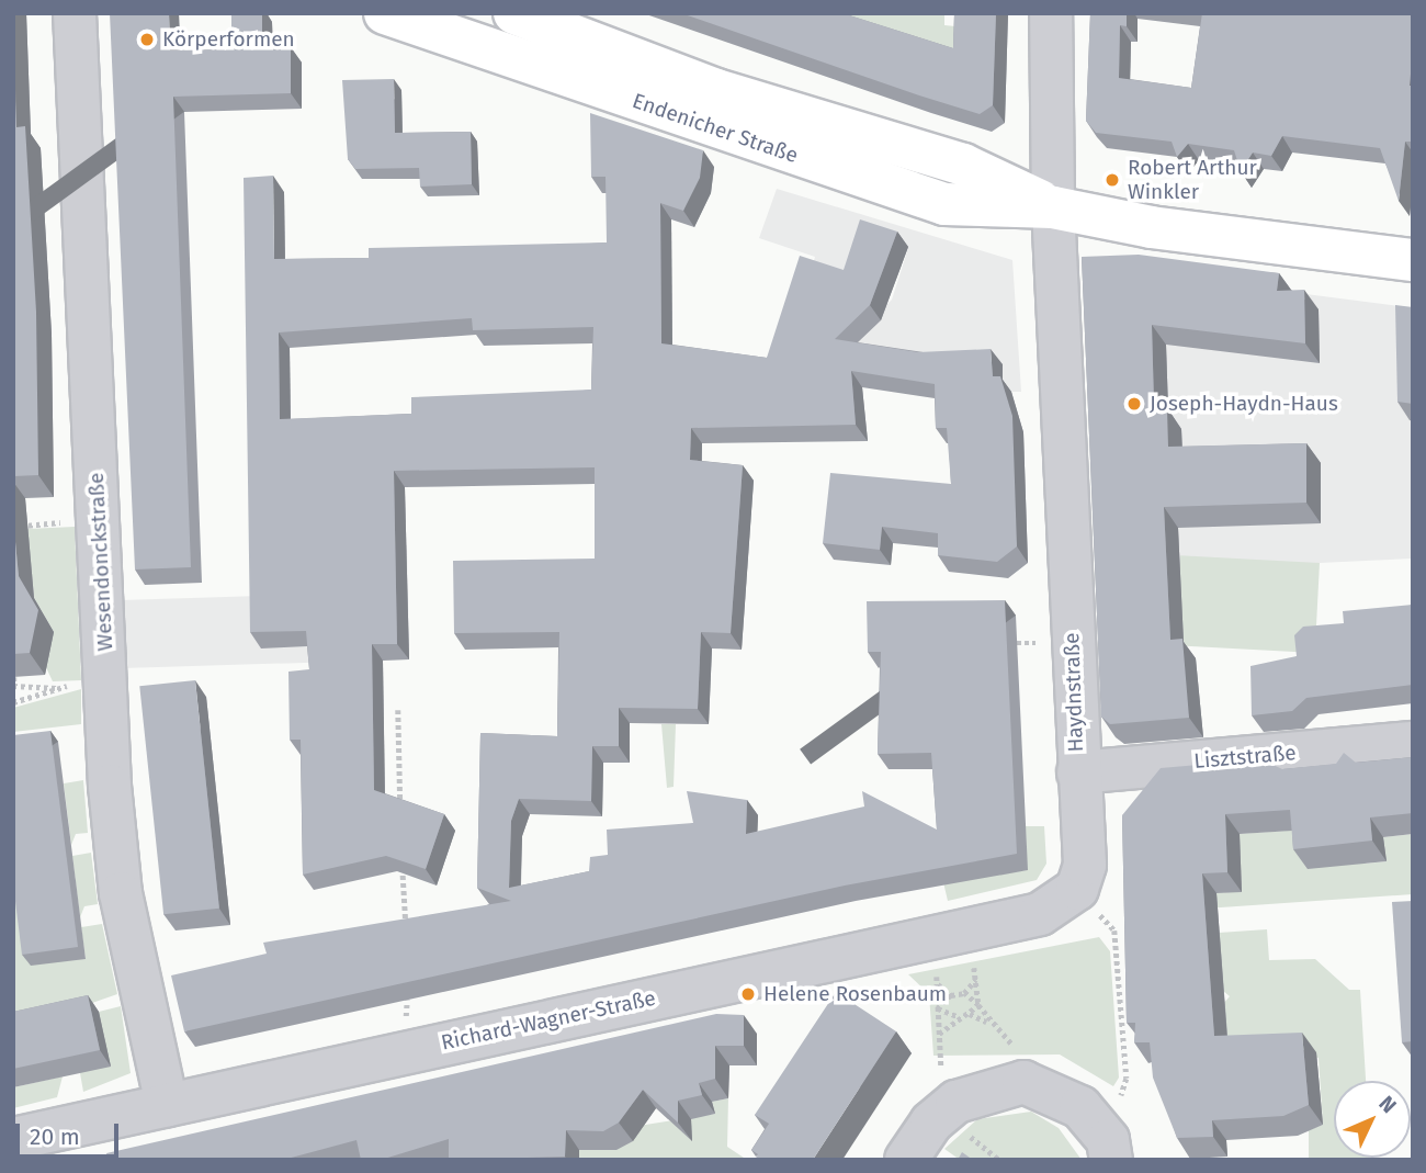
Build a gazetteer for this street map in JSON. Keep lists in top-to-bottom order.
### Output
{
  "streets": {
    "main road": ["Endenicher Straße"],
    "street": [
      "Wesendonckstraße",
      "Haydnstraße",
      "Lisztstraße",
      "Richard-Wagner-Straße"
    ]
  },
  "crossings": [
    ["Endenicher Straße", "Haydnstraße"],
    ["Wesendonckstraße", "Richard-Wagner-Straße"],
    ["Haydnstraße", "Lisztstraße"],
    ["Haydnstraße", "Richard-Wagner-Straße"]
  ],
  "places": [
    "Körperformen",
    "Robert Arthur Winkler",
    "Joseph-Haydn-Haus",
    "Helene Rosenbaum"
  ],
  "scale_bar": "20 m",
  "north": "top right"
}
